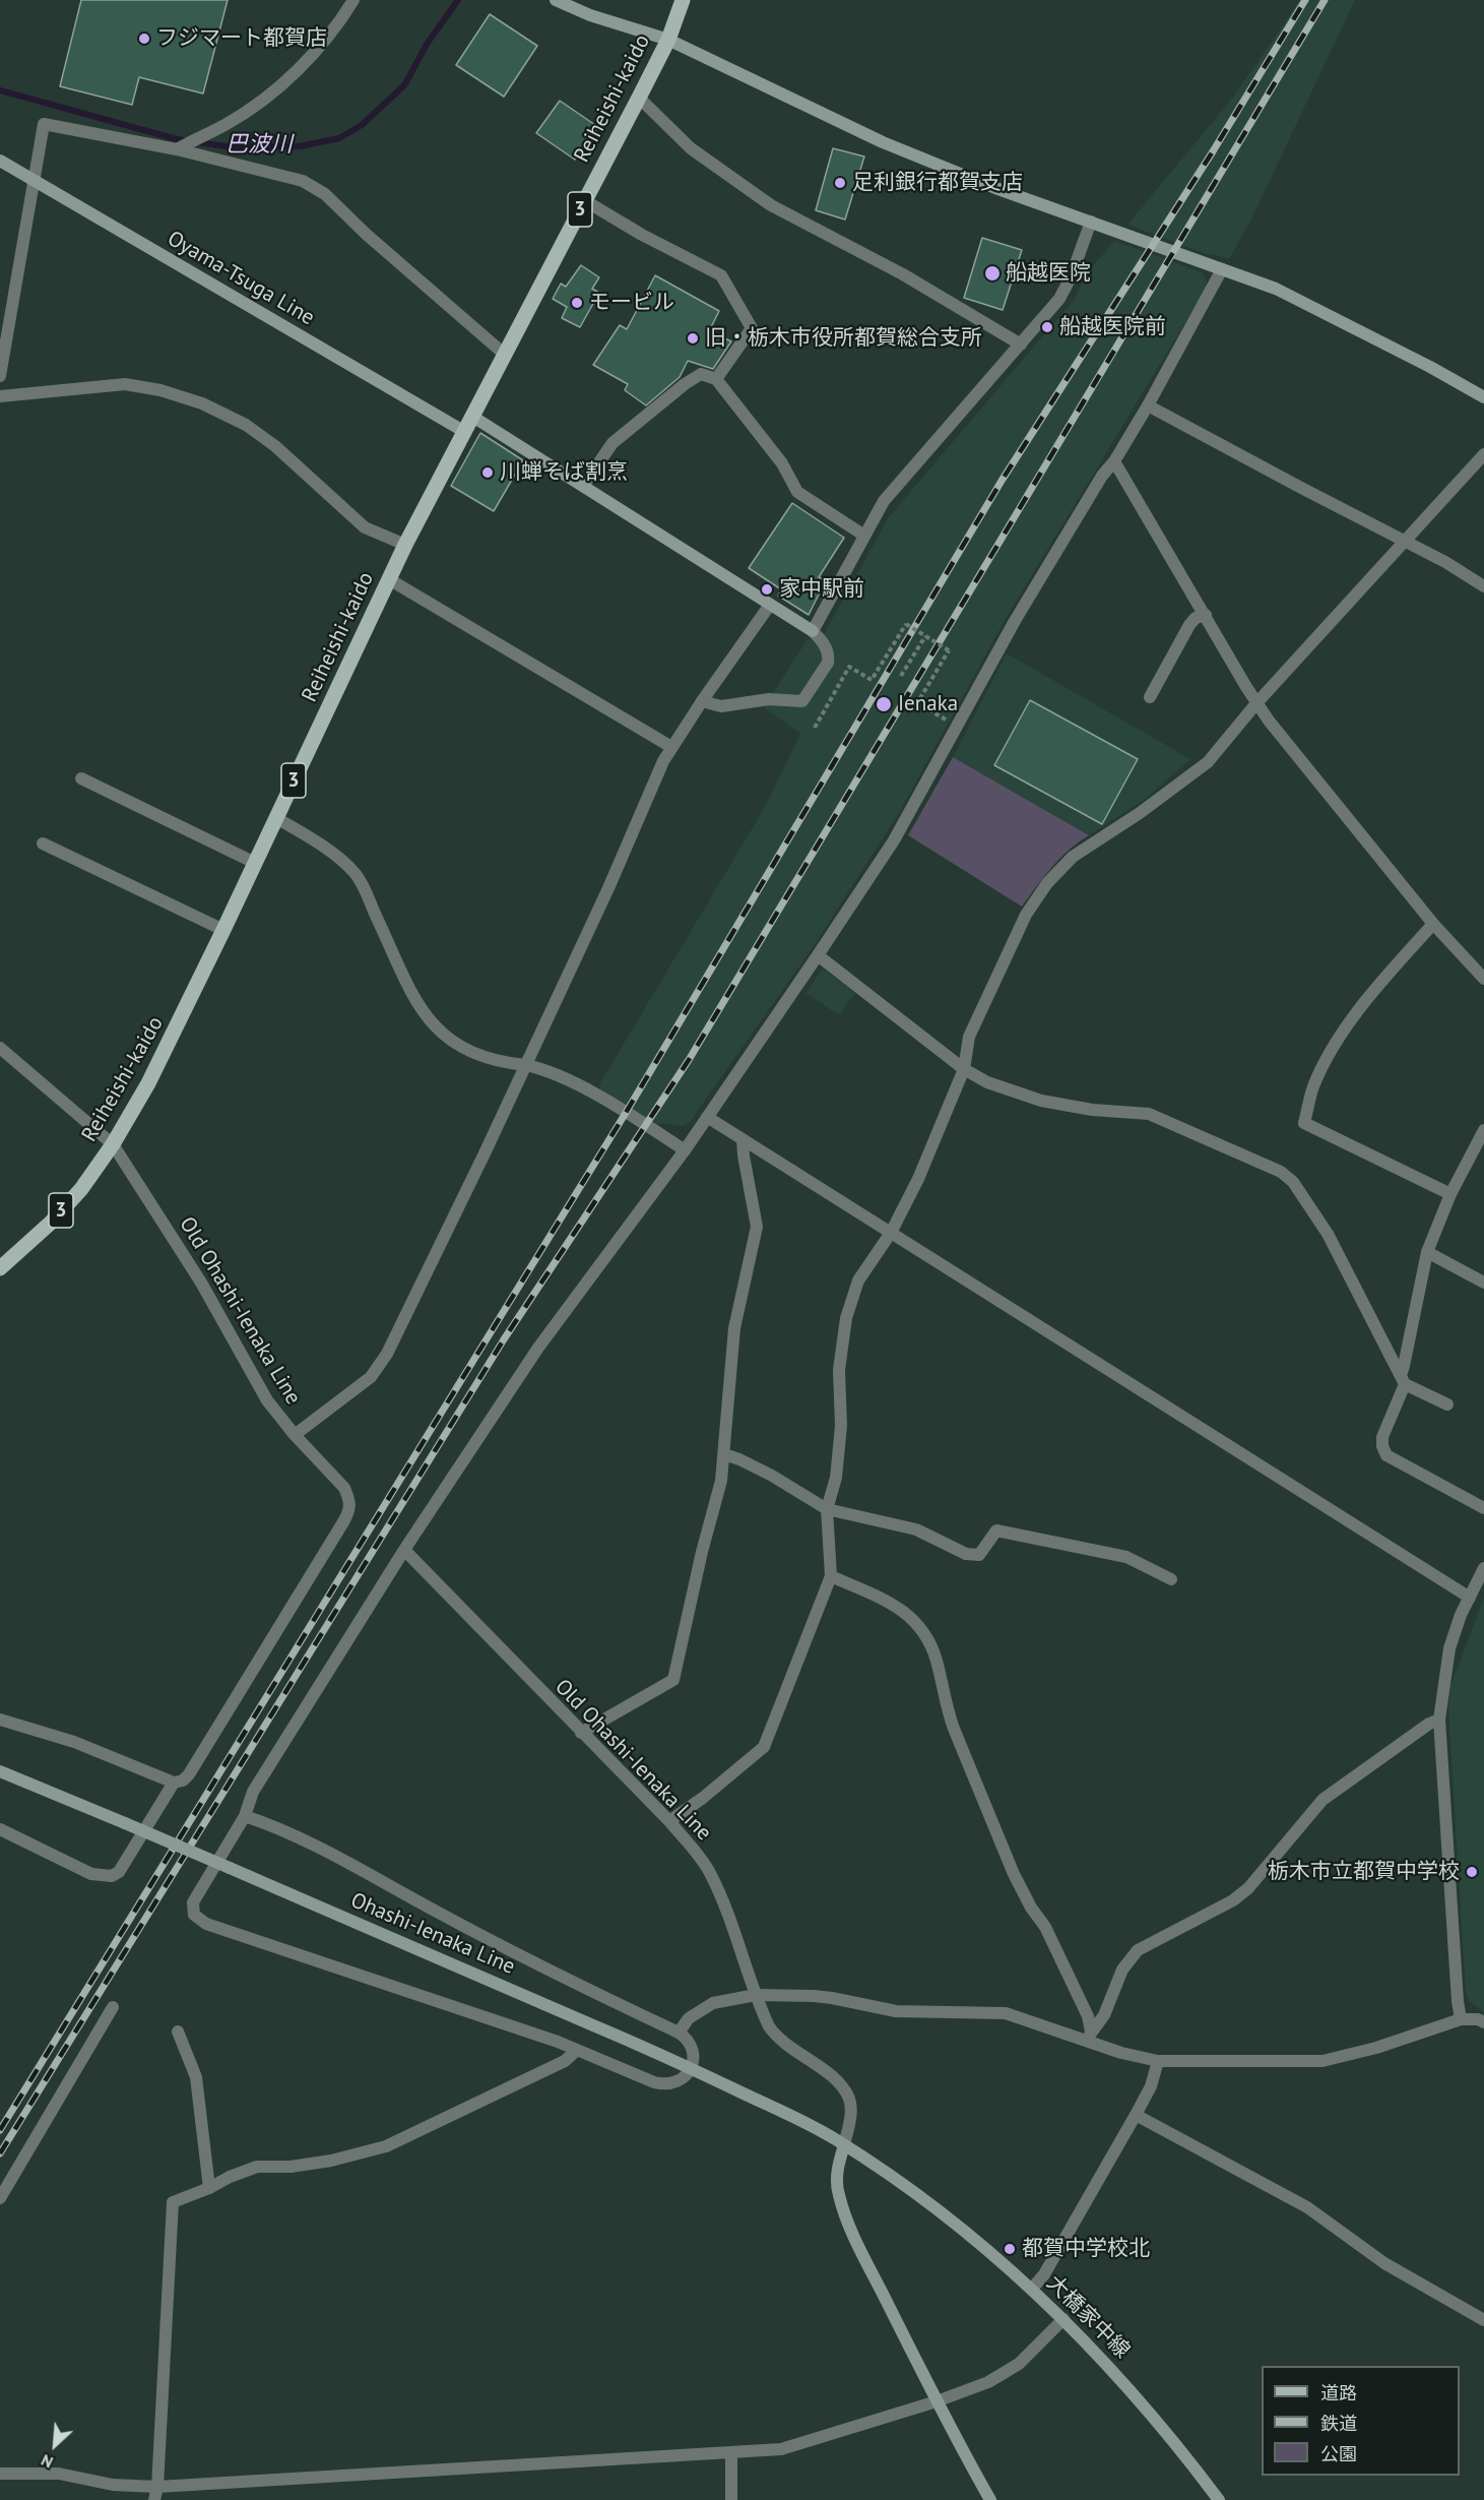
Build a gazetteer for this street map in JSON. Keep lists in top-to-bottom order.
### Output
{
  "streets": {
    "main road": [
      "Reiheishi-kaido",
      "3",
      "Oyama-Tsuga Line",
      "Ohashi-Ienaka Line",
      "大橋家中線"
    ],
    "street": ["Old Ohashi-Ienaka Line"]
  },
  "crossings": [
    ["Reiheishi-kaido", "Oyama-Tsuga Line"],
    ["Reiheishi-kaido", "Old Ohashi-Ienaka Line"],
    ["Old Ohashi-Ienaka Line", "Ohashi-Ienaka Line"],
    ["Old Ohashi-Ienaka Line", "大橋家中線"],
    ["Ohashi-Ienaka Line", "大橋家中線"]
  ],
  "water": ["巴波川"],
  "places": [
    "フジマート都賀店",
    "足利銀行都賀支店",
    "船越医院",
    "モービル",
    "船越医院前",
    "旧・栃木市役所都賀総合支所",
    "川蝉そば割烹",
    "家中駅前",
    "Ienaka",
    "栃木市立都賀中学校",
    "都賀中学校北"
  ],
  "legend": ["道路", "鉄道", "公園"],
  "north": "bottom left"
}
